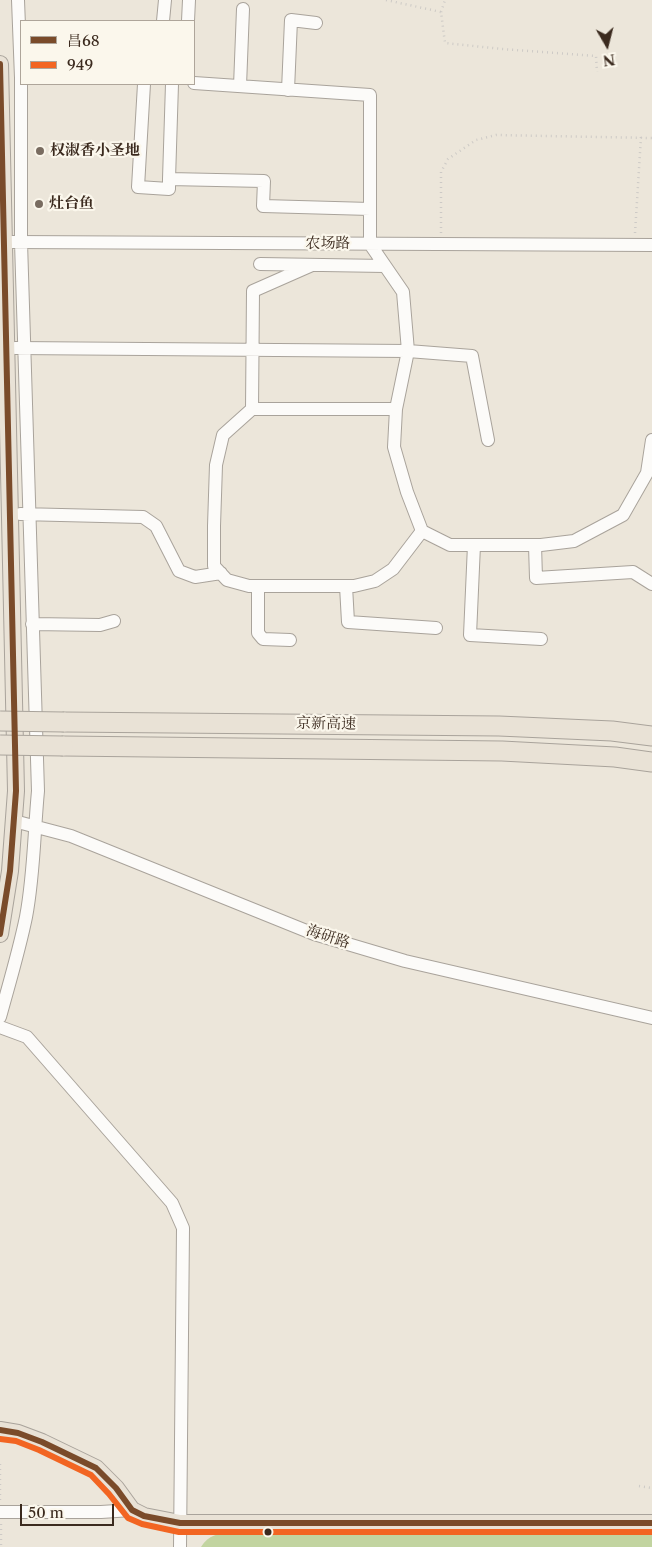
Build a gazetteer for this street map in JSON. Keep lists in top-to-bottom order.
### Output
{
  "streets": {
    "highway": ["京新高速"],
    "street": ["农场路", "海研路"]
  },
  "places": ["权淑香小圣地", "灶台鱼"],
  "lines": ["transit line 昌68", "transit line 949"],
  "legend": ["昌68", "949"],
  "scale_bar": "50 m",
  "north": "bottom"
}
